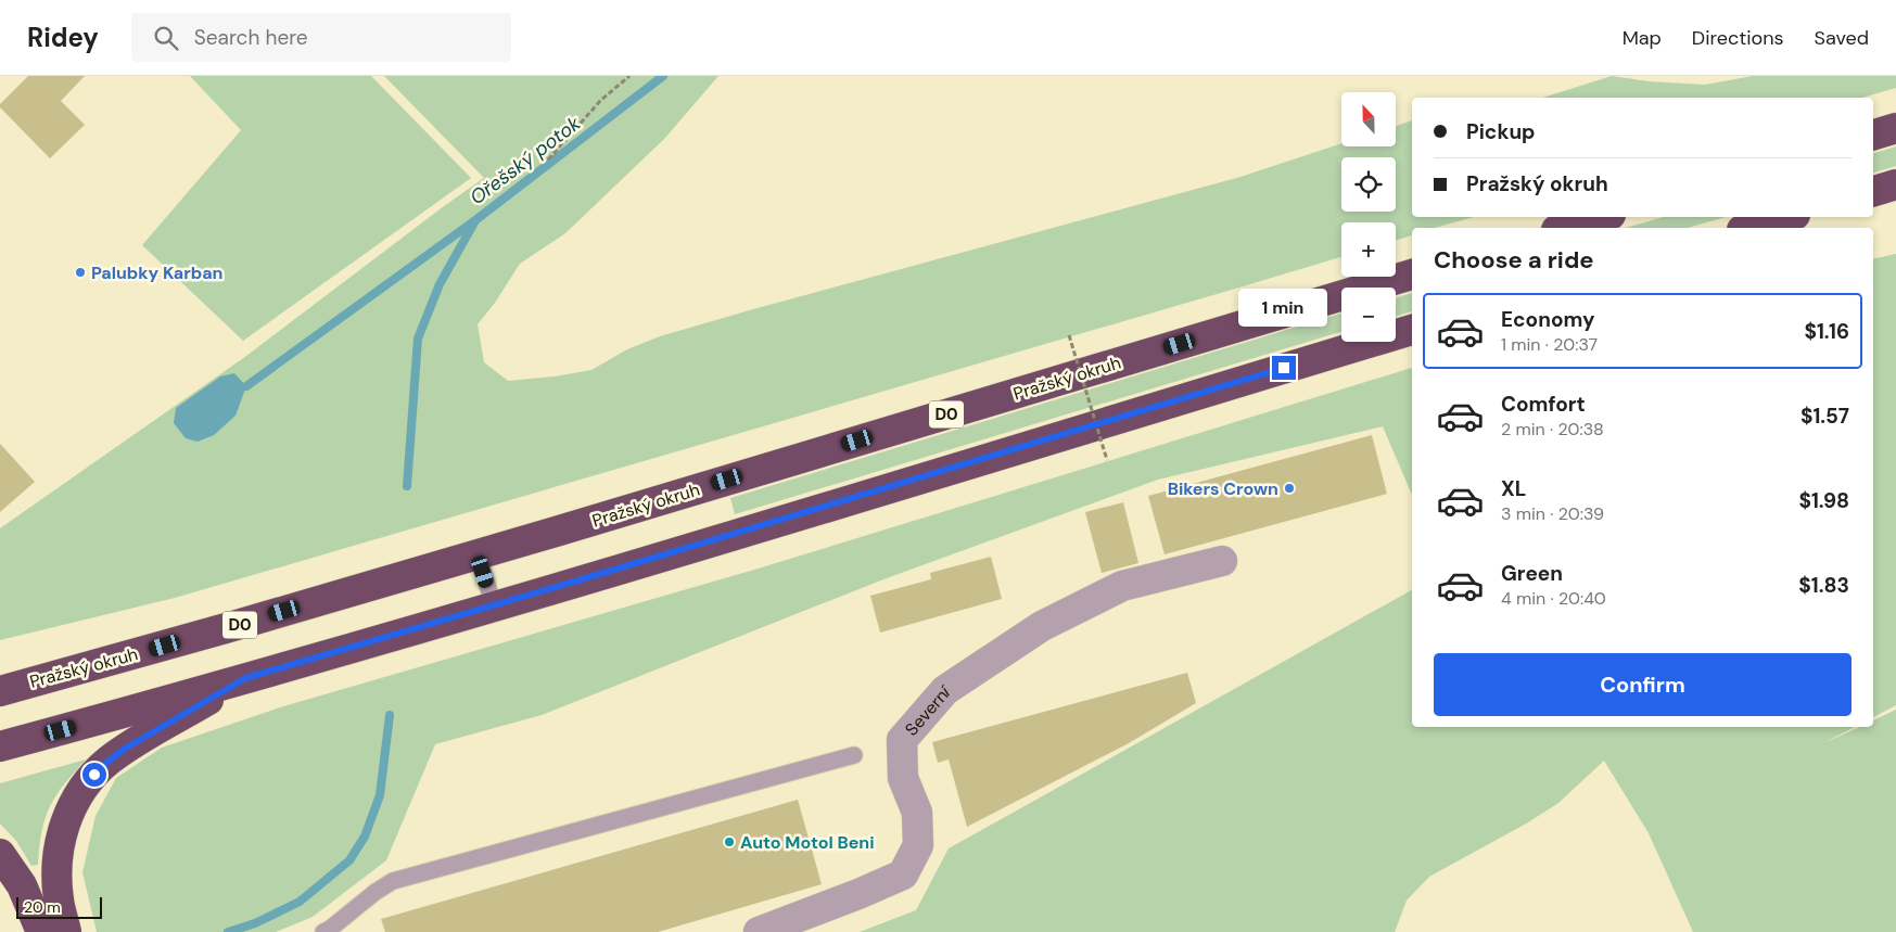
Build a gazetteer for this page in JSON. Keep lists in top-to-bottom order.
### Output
{
  "streets": {
    "highway": ["Pražský okruh", "D0"],
    "street": ["Severní"]
  },
  "water": ["Ořešský potok"],
  "places": ["Palubky Karban", "Bikers Crown", "Auto Motol Beni"],
  "scale_bar": "20 m",
  "north": "top",
  "page": {
    "header": "Ridey",
    "search": "Search here",
    "nav": ["Map", "Directions", "Saved"],
    "map_buttons": ["+", "−"],
    "banner": ["Pickup", "Pražský okruh"],
    "heading": "Choose a ride",
    "bubble": "1 min",
    "list": [
      {
        "name": "Economy",
        "note": "1 min · 20:37",
        "value": "$1.16"
      },
      {
        "name": "Comfort",
        "note": "2 min · 20:38",
        "value": "$1.57"
      },
      {
        "name": "XL",
        "note": "3 min · 20:39",
        "value": "$1.98"
      },
      {
        "name": "Green",
        "note": "4 min · 20:40",
        "value": "$1.83"
      }
    ],
    "buttons": "Confirm",
    "scale": "20 m"
  }
}
